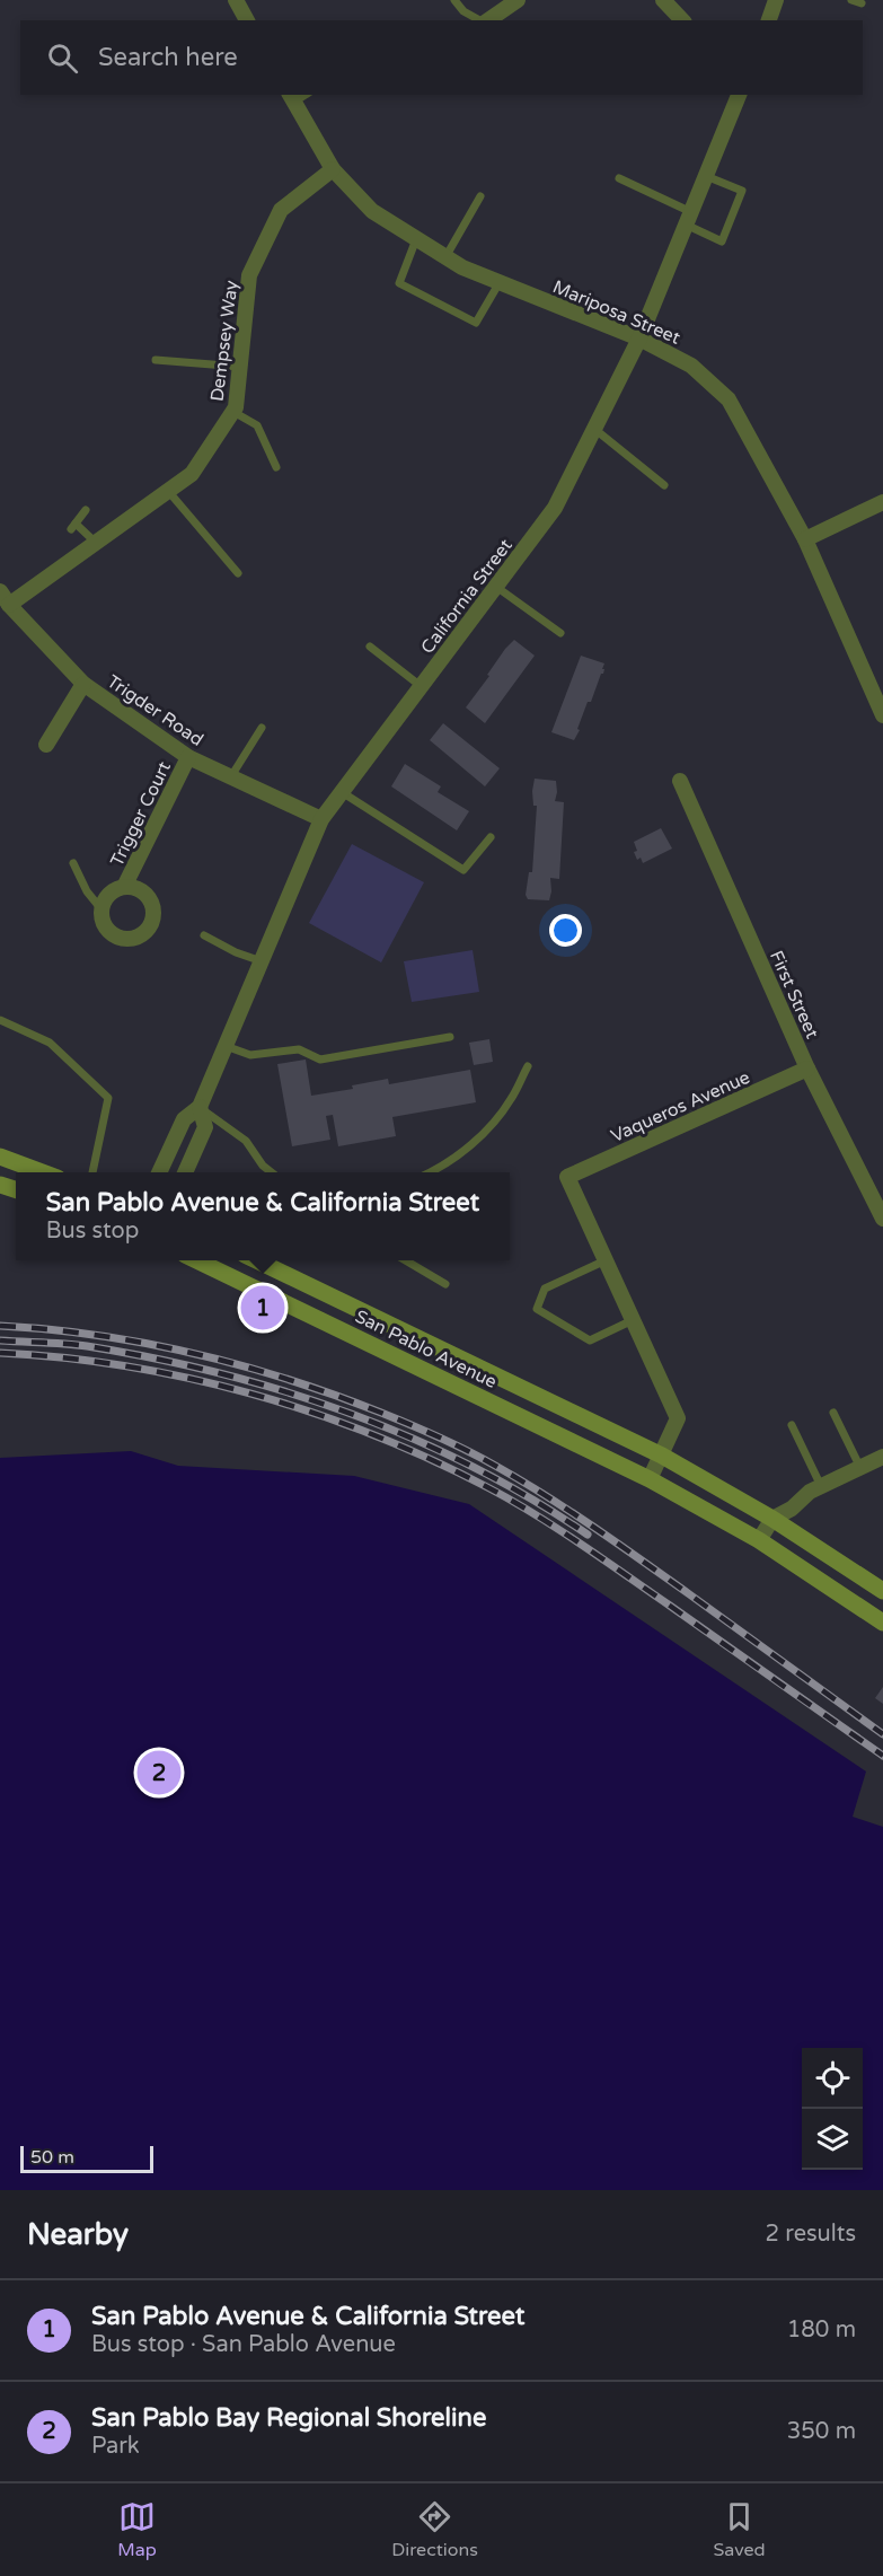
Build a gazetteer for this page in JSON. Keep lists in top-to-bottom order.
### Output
{
  "streets": {
    "main road": ["San Pablo Avenue"],
    "street": [
      "Mariposa Street",
      "Dempsey Way",
      "California Street",
      "Trigder Road",
      "Trigger Court",
      "First Street",
      "Vaqueros Avenue"
    ]
  },
  "crossings": [
    ["Mariposa Street", "Dempsey Way"],
    ["Mariposa Street", "California Street"],
    ["Dempsey Way", "Trigder Road"],
    ["California Street", "Trigder Road"],
    ["Trigder Road", "Trigger Court"],
    ["First Street", "Vaqueros Avenue"]
  ],
  "scale_bar": "50 m",
  "page": {
    "search": "Search here",
    "popup": ["San Pablo Avenue & California Street", "Bus stop"],
    "pins": ["1", "2"],
    "scale": "50 m",
    "heading": ["Nearby", "2 results"],
    "list": [
      {
        "mark": "1",
        "name": "San Pablo Avenue & California Street",
        "note": "Bus stop · San Pablo Avenue",
        "value": "180 m"
      },
      {
        "mark": "2",
        "name": "San Pablo Bay Regional Shoreline",
        "note": "Park",
        "value": "350 m"
      }
    ],
    "nav": ["Map", "Directions", "Saved"]
  }
}
